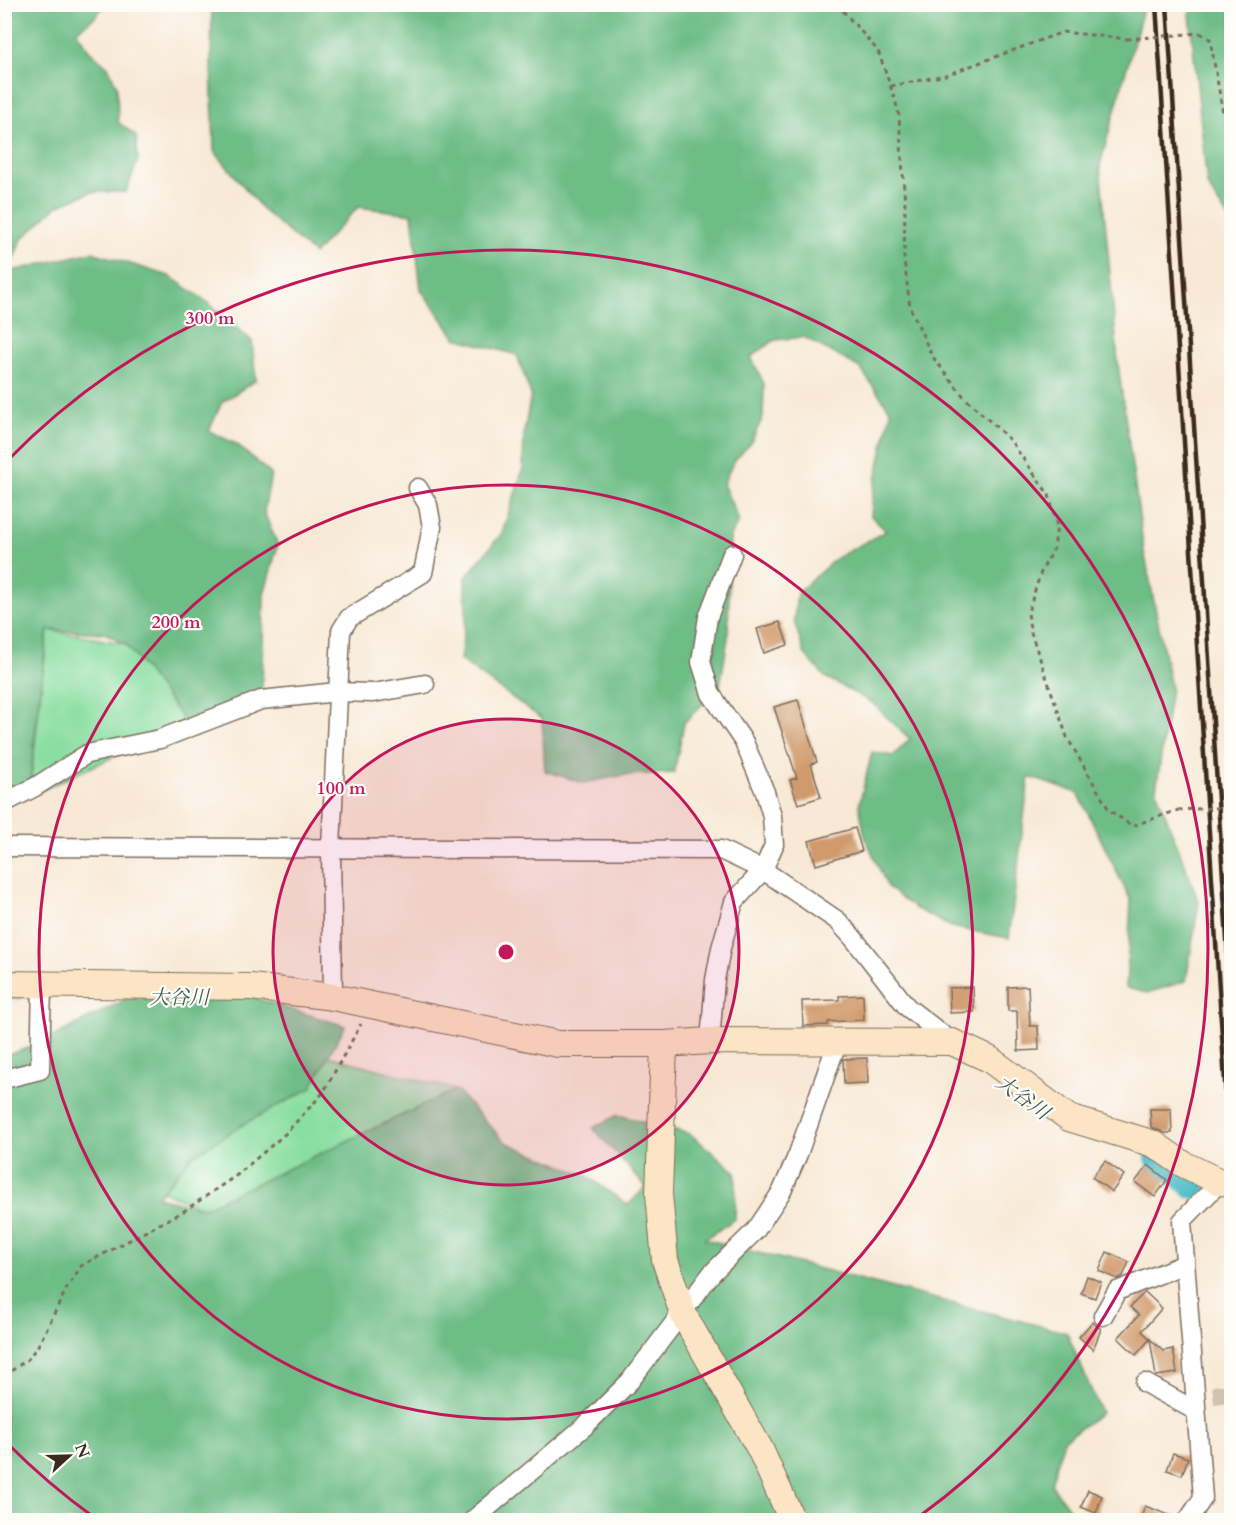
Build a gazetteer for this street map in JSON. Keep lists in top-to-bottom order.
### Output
{
  "water": ["大谷川"],
  "north": "right",
  "rings": ["300 m", "200 m", "100 m"]
}
